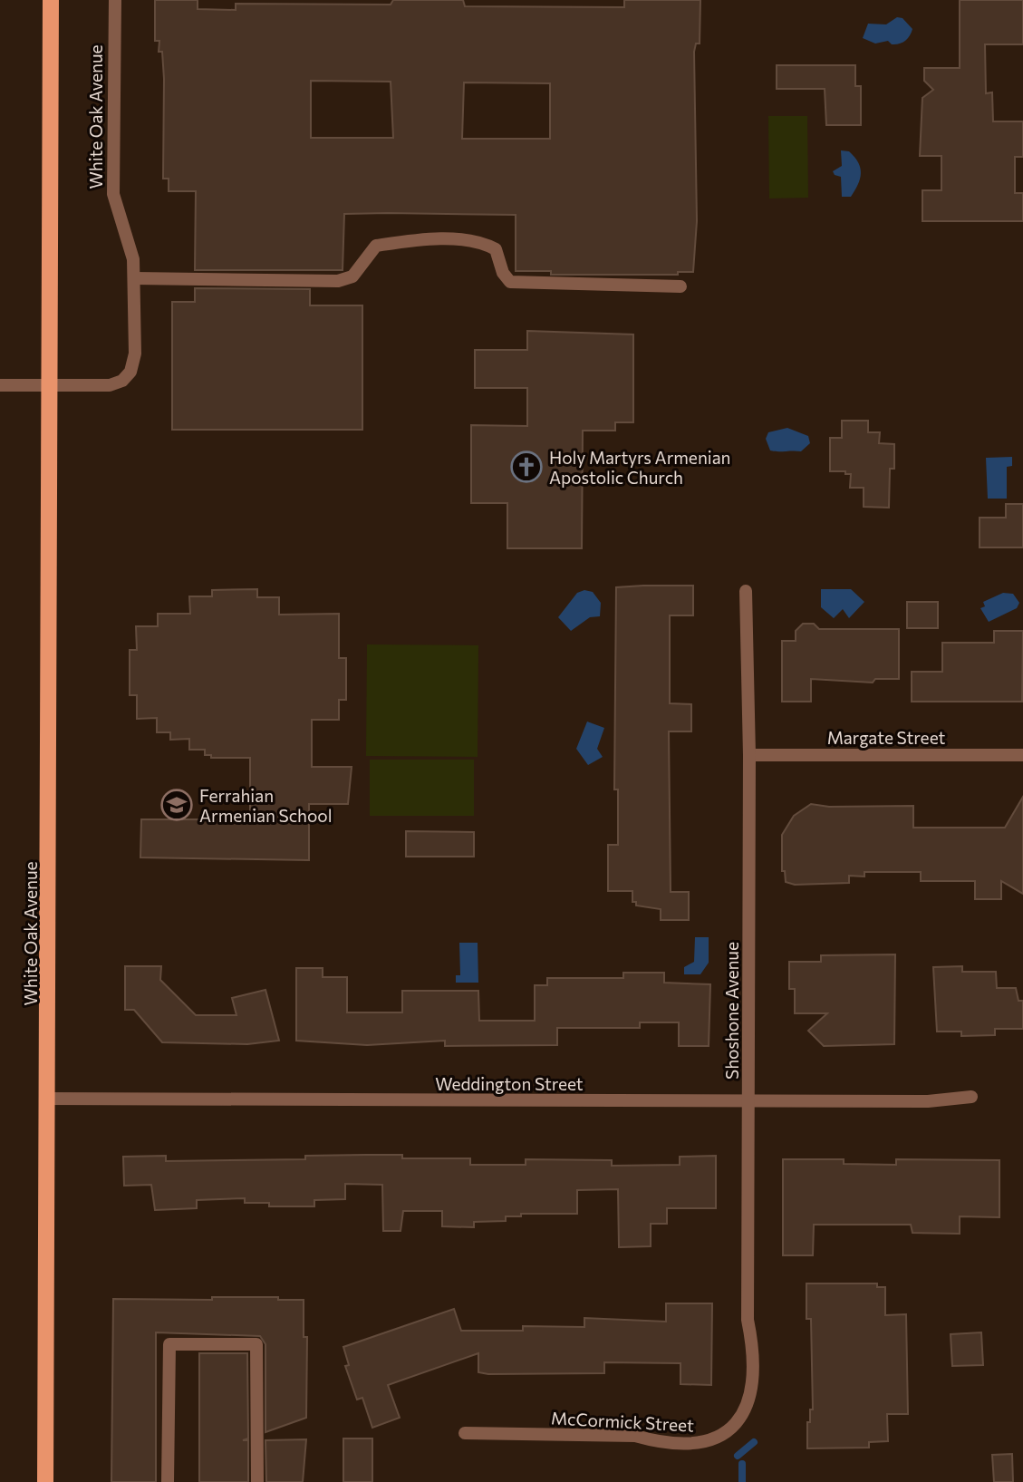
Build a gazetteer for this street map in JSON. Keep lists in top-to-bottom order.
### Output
{
  "streets": {
    "main road": ["White Oak Avenue"],
    "street": [
      "Margate Street",
      "Shoshone Avenue",
      "Weddington Street",
      "McCormick Street"
    ]
  },
  "crossings": [
    ["White Oak Avenue", "Weddington Street"],
    ["Margate Street", "Shoshone Avenue"],
    ["Shoshone Avenue", "Weddington Street"],
    ["Shoshone Avenue", "McCormick Street"]
  ],
  "places": {
    "church": ["Holy Martyrs Armenian Apostolic Church"],
    "school or university": ["Ferrahian Armenian School"]
  }
}
